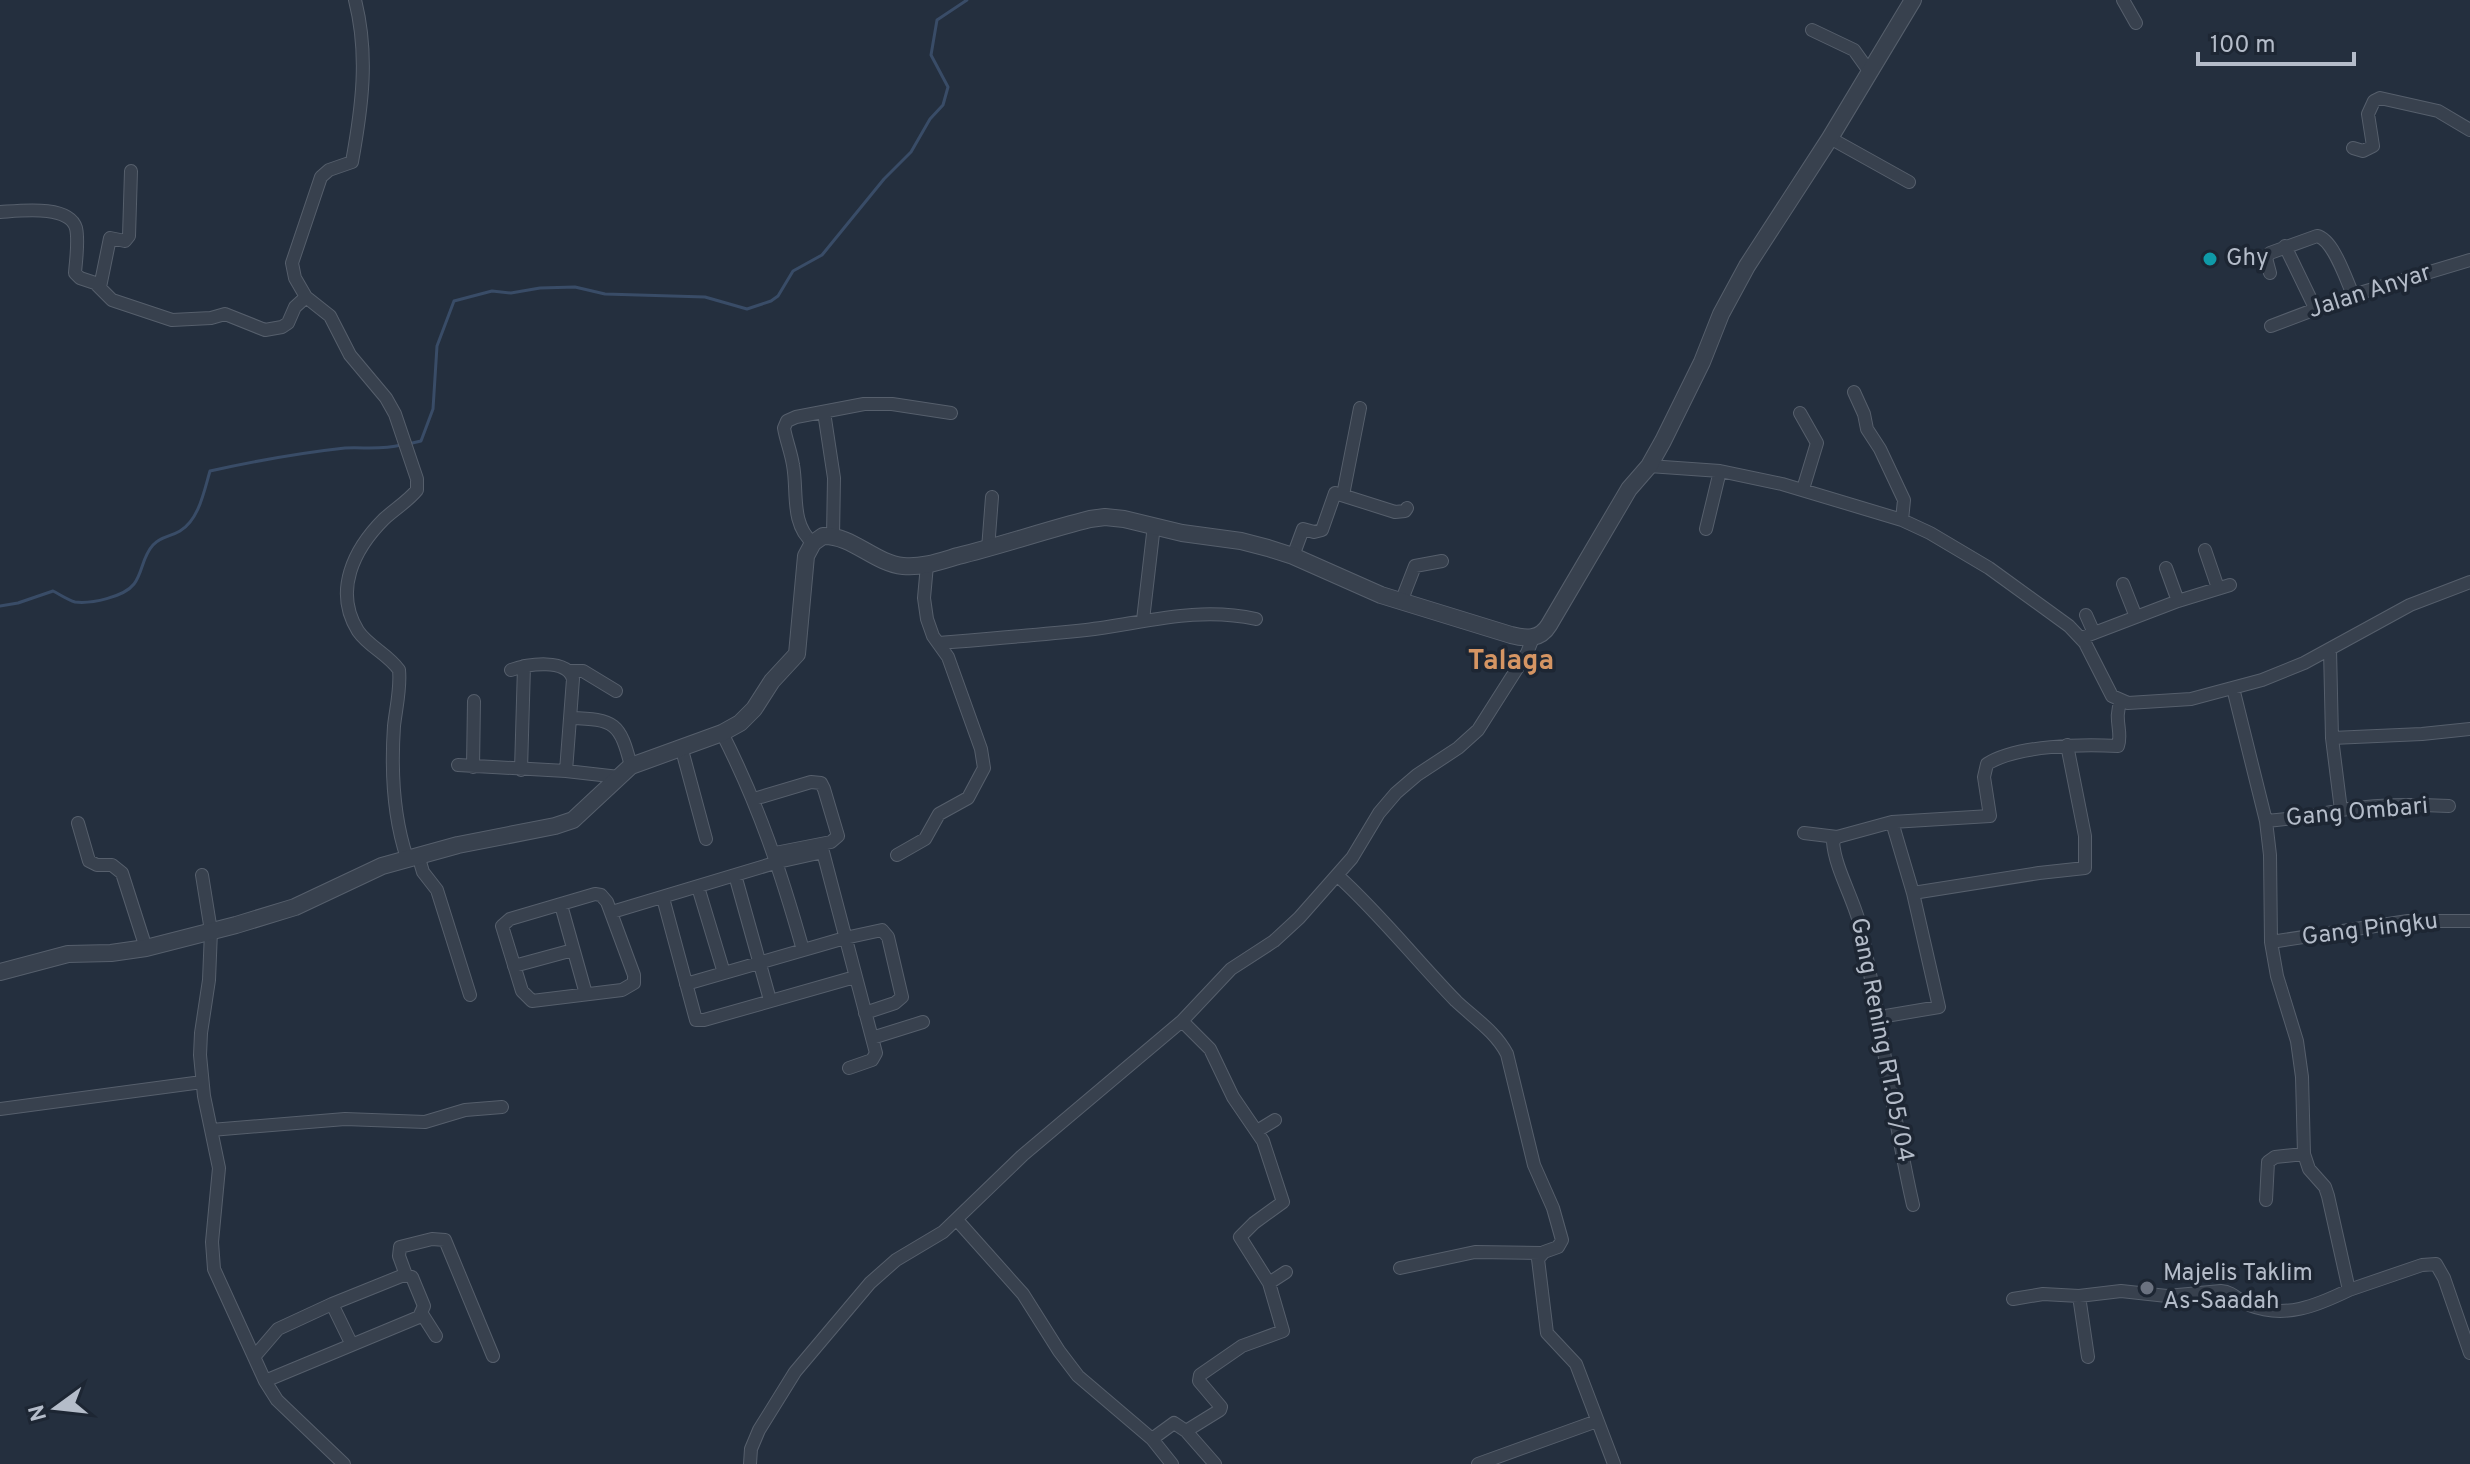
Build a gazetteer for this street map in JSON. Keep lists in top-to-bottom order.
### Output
{
  "streets": {
    "street": [
      "Jalan Anyar",
      "Gang Ombari",
      "Gang Pingku",
      "Gang Rening RT.05/04"
    ]
  },
  "districts": ["Talaga"],
  "places": ["Ghy", "Majelis Taklim As-Saadah"],
  "scale_bar": "100 m",
  "north": "left"
}
